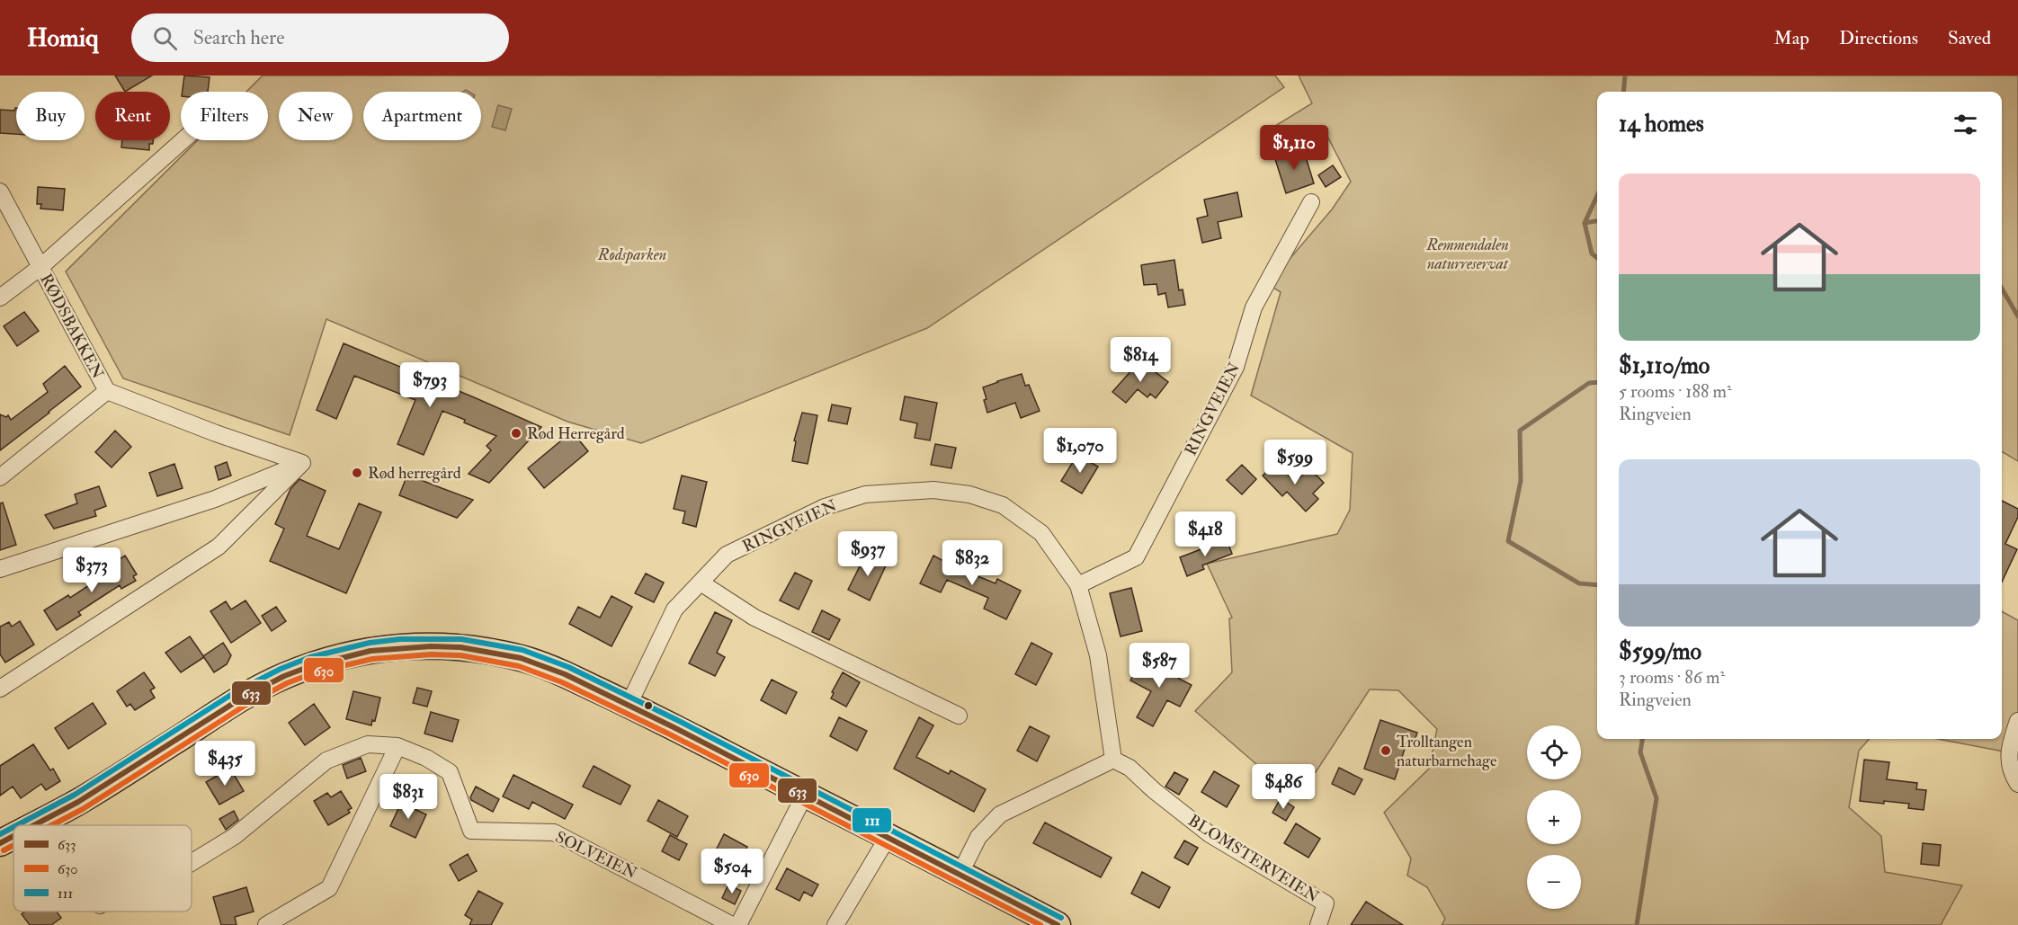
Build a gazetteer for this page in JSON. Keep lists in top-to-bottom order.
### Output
{
  "streets": {
    "street": [
      "RØDSBAKKEN",
      "RINGVEIEN",
      "SOLVEIEN",
      "BLOMSTERVEIEN"
    ]
  },
  "crossings": [
    ["RINGVEIEN", "BLOMSTERVEIEN"]
  ],
  "parks": ["Remmendalen naturreservat", "Rødsparken"],
  "places": ["Rød Herregård", "Rød herregård", "Trolltangen naturbarnehage"],
  "lines": ["transit line 111", "transit line 633", "transit line 630"],
  "legend": ["633", "630", "111"],
  "page": {
    "header": "Homiq",
    "search": "Search here",
    "nav": ["Map", "Directions", "Saved"],
    "chip": [
      "Buy",
      "Rent",
      "Filters",
      "New",
      "Apartment"
    ],
    "heading": "14 homes",
    "price": [
      "$1,110",
      "$814",
      "$793",
      "$1,070",
      "$599",
      "$418",
      "$937",
      "$832",
      "$373",
      "$587",
      "$435",
      "$486",
      "$831",
      "$504"
    ],
    "list": [
      {
        "name": "$1,110/mo",
        "note": "5 rooms · 188 m² · Ringveien"
      },
      {
        "name": "$599/mo",
        "note": "3 rooms · 86 m² · Ringveien"
      }
    ],
    "map_buttons": ["+", "−"]
  }
}
